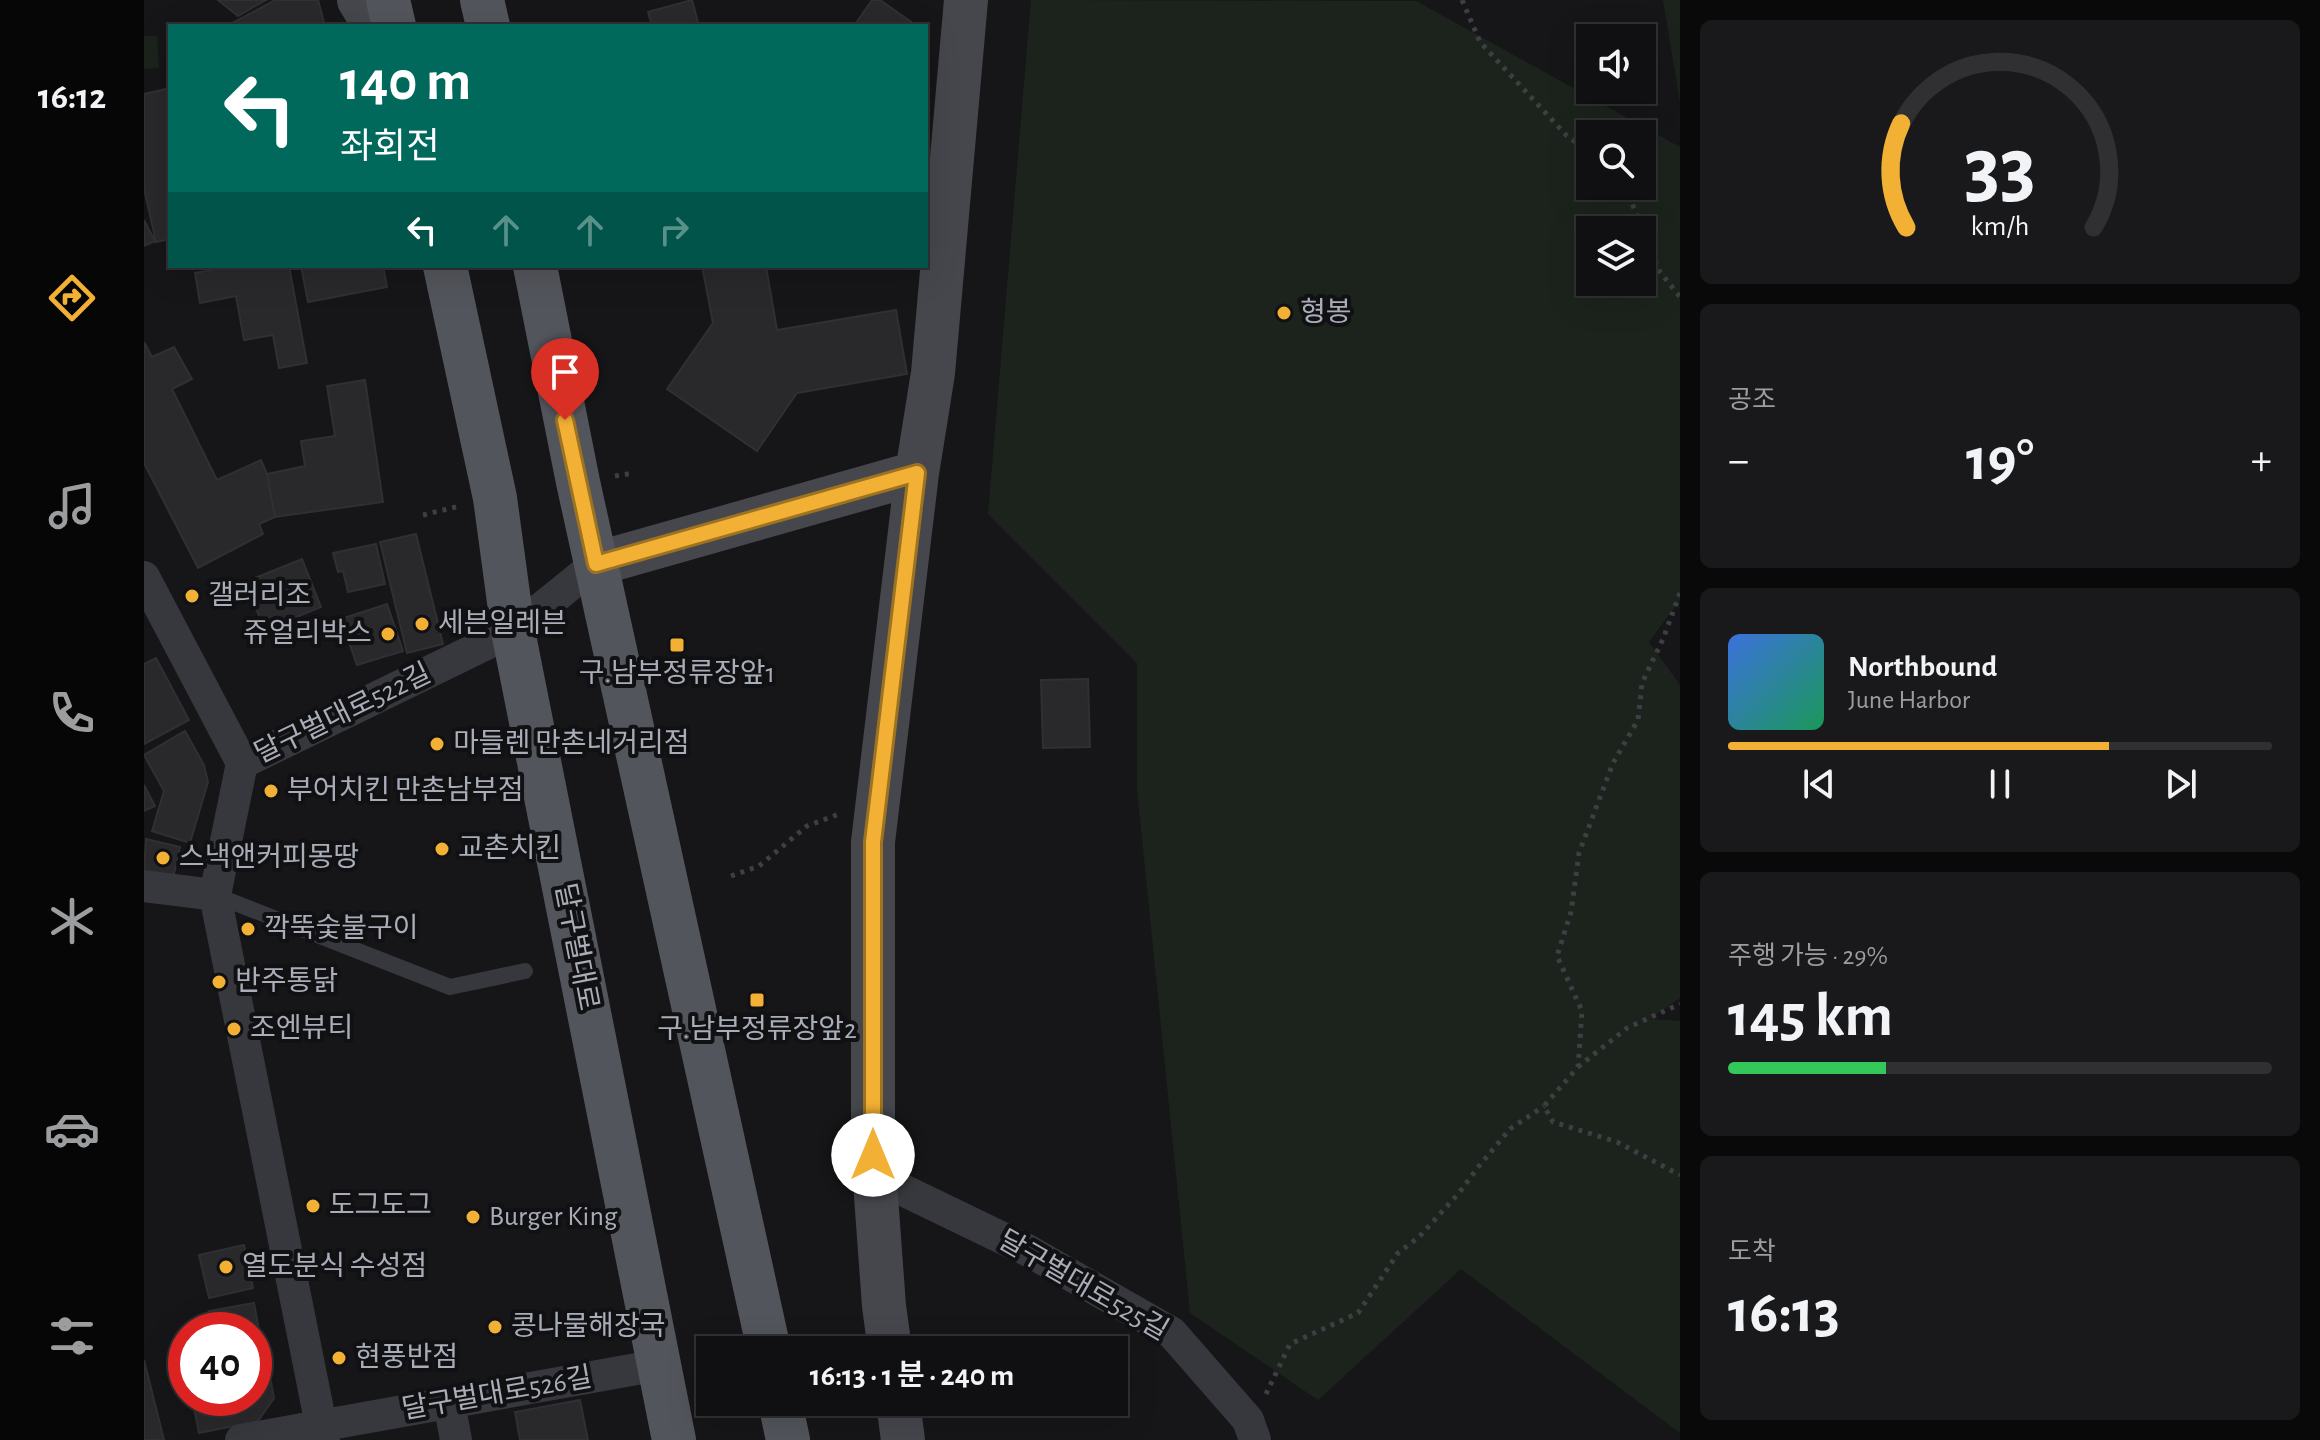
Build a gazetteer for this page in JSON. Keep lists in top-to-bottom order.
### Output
{
  "streets": {
    "main road": ["달구벌대로"],
    "street": ["달구벌대로522길", "달구벌대로525길", "달구벌대로526길"]
  },
  "crossings": [
    ["달구벌대로522길", "달구벌대로"],
    ["달구벌대로522길", "달구벌대로526길"],
    ["달구벌대로", "달구벌대로526길"]
  ],
  "places": {
    "other": [
      "형봉",
      "갤러리조",
      "세븐일레븐",
      "쥬얼리박스",
      "마들렌 만촌네거리점",
      "부어치킨 만촌남부점",
      "교촌치킨",
      "스낵앤커피몽땅",
      "깍뚝숯불구이",
      "반주통닭",
      "조엔뷰티",
      "도그도그",
      "Burger King",
      "열도분식 수성점",
      "콩나물해장국",
      "현풍반점"
    ],
    "transit": ["구.남부정류장앞1", "구.남부정류장앞2"]
  },
  "page": {
    "tabs": "16:12",
    "turn": ["140 m", "좌회전"],
    "tile": [
      "공조",
      ["주행 가능 · 29%", "145 km"],
      ["도착", "16:13"]
    ],
    "heat": ["−", "19°", "+"],
    "song": ["Northbound", "June Harbor"],
    "limit": "40",
    "trip": "16:13 · 1 분 · 240 m",
    "gauge": ["33", "km/h"]
  }
}
